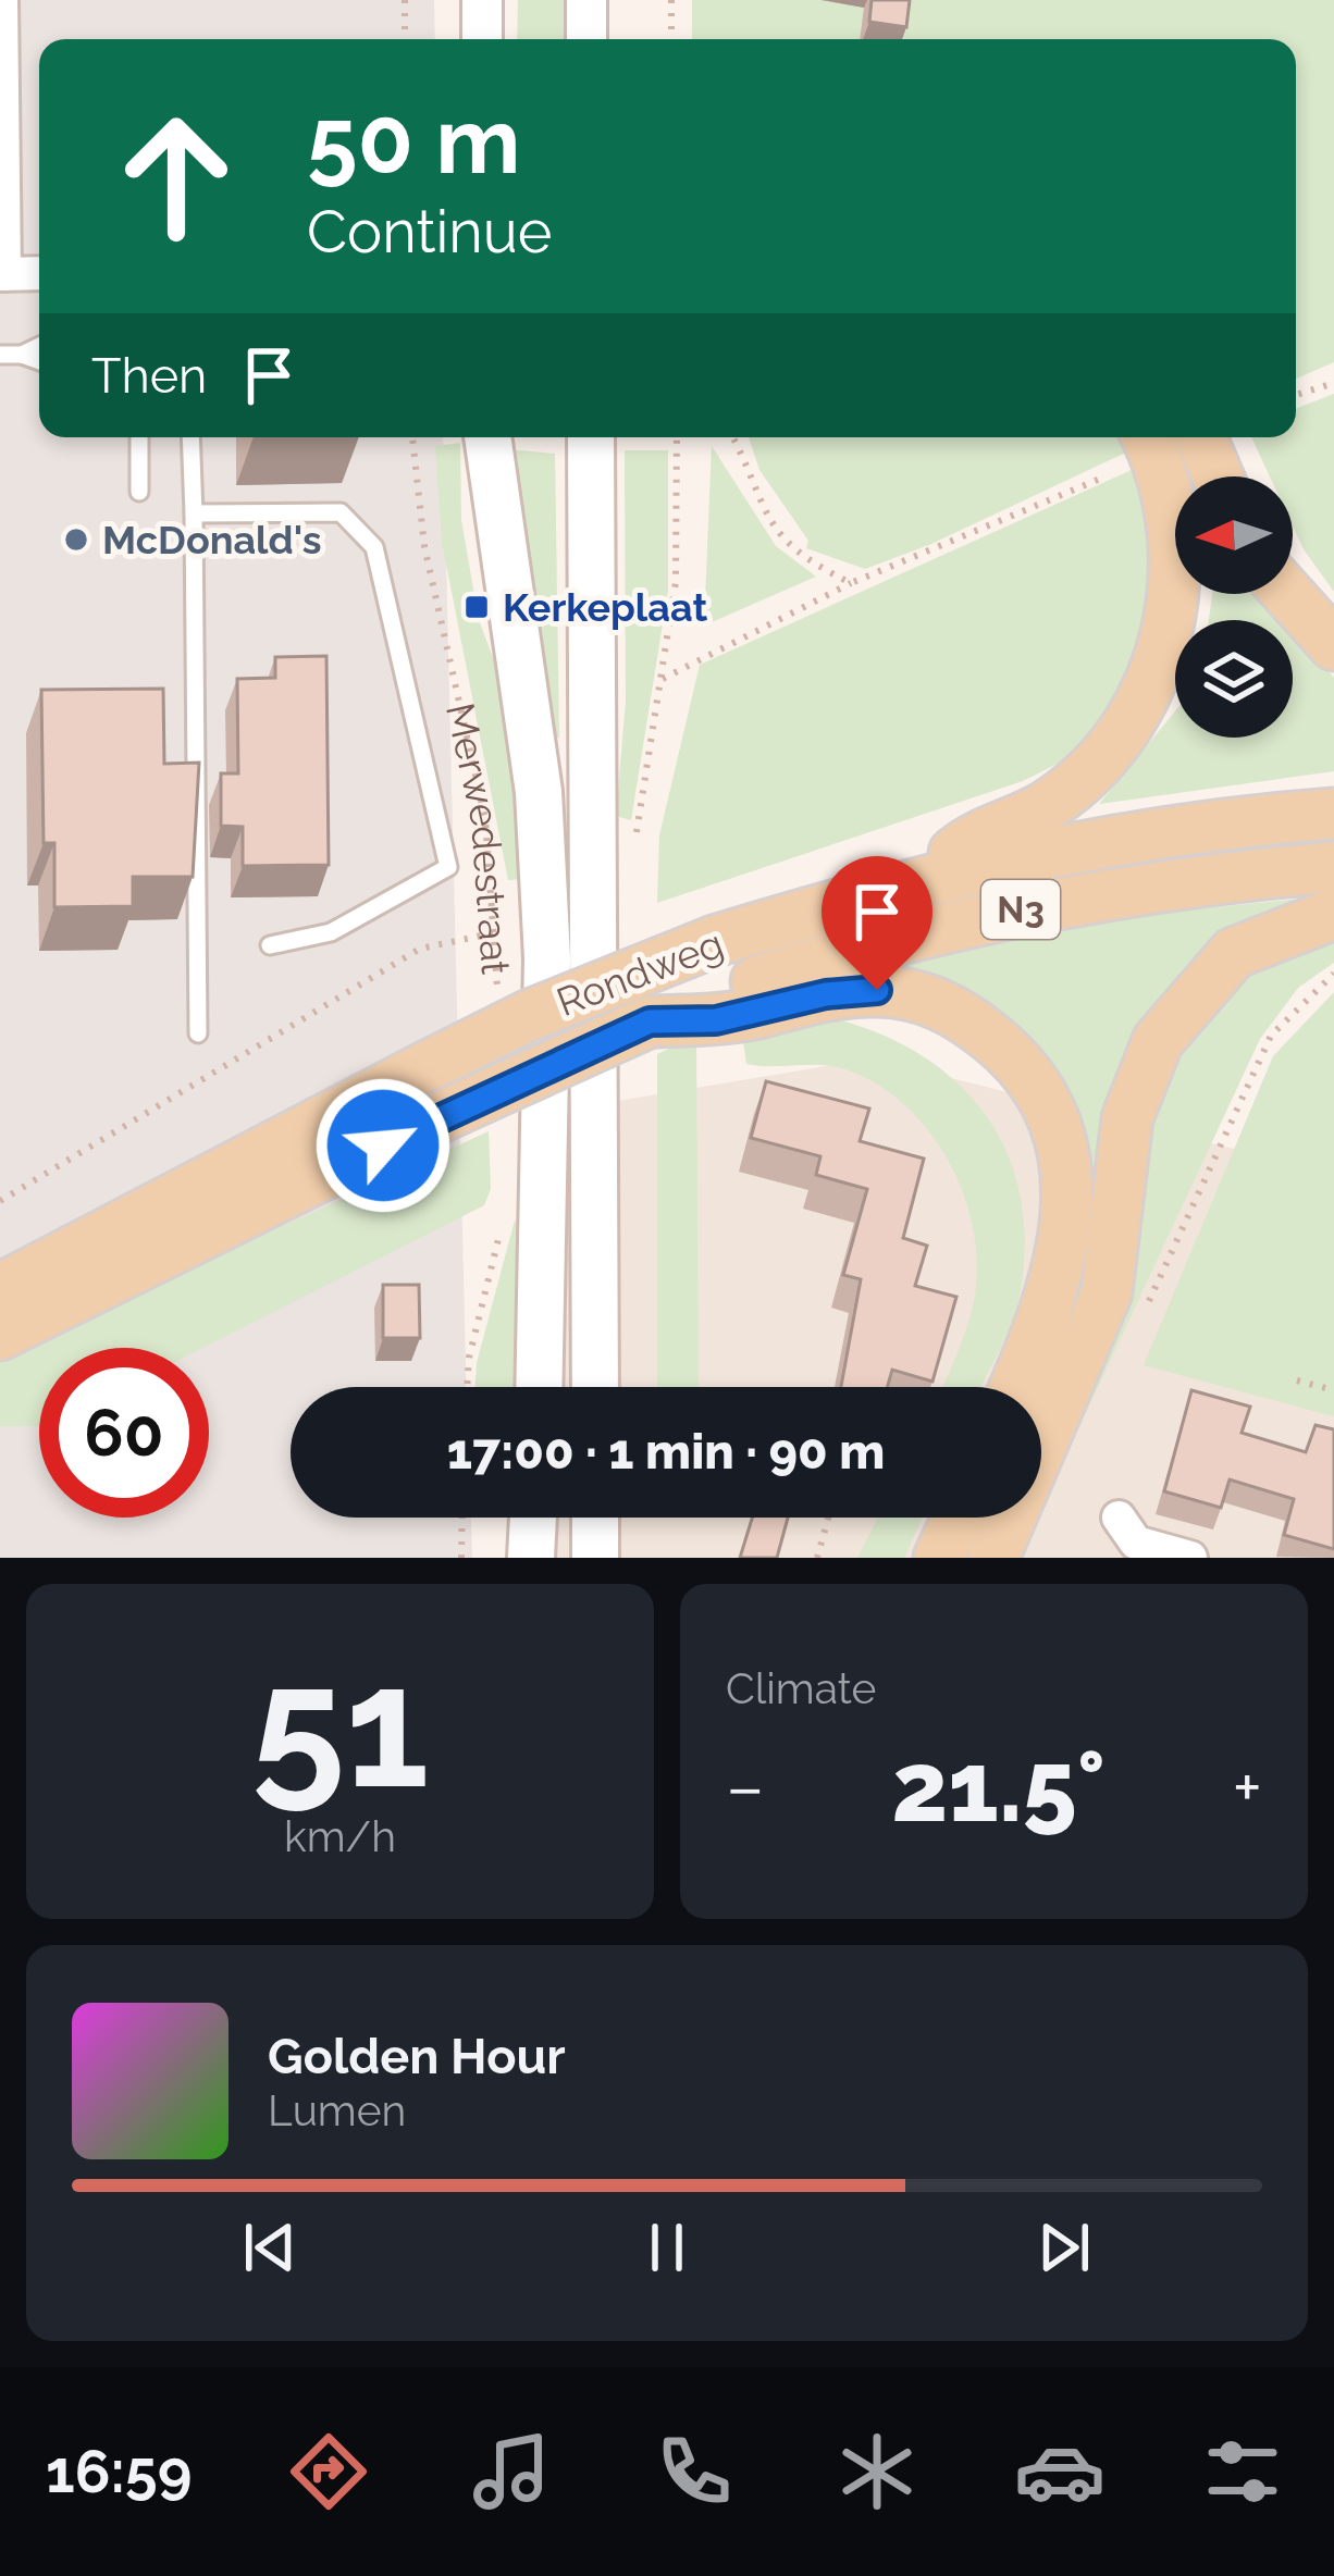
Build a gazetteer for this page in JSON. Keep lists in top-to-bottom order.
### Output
{
  "streets": {
    "main road": ["Merwedestraat", "N3", "Rondweg"]
  },
  "crossings": [
    ["N3", "Rondweg"]
  ],
  "places": {
    "other": ["McDonald's"],
    "transit": ["Kerkeplaat"]
  },
  "north": "left",
  "page": {
    "turn": ["50 m", "Continue"],
    "then": "Then",
    "limit": "60",
    "trip": "17:00 · 1 min · 90 m",
    "tile": [
      ["51", "km/h"],
      "Climate"
    ],
    "heat": ["−", "21.5°", "+"],
    "song": ["Golden Hour", "Lumen"],
    "tabs": "16:59"
  }
}
